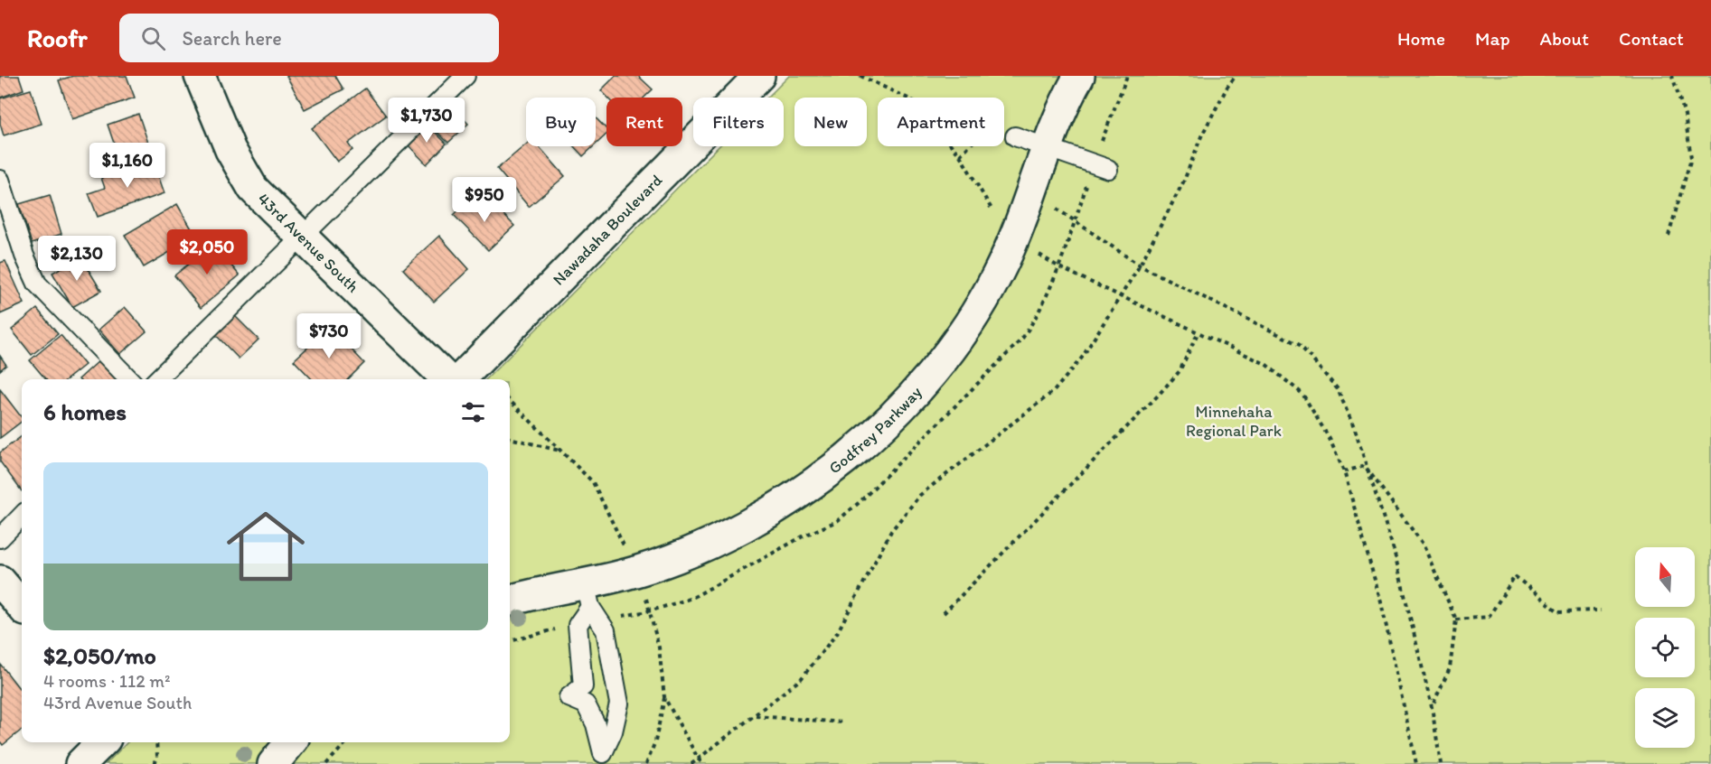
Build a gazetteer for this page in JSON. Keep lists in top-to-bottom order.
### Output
{
  "streets": {
    "street": ["Nawadaha Boulevard", "43rd Avenue South", "Godfrey Parkway"]
  },
  "parks": ["Minnehaha Regional Park"],
  "north": "top",
  "page": {
    "header": "Roofr",
    "search": "Search here",
    "nav": [
      "Home",
      "Map",
      "About",
      "Contact"
    ],
    "price": [
      "$1,730",
      "$1,160",
      "$950",
      "$2,050",
      "$2,130",
      "$730"
    ],
    "chip": [
      "Buy",
      "Rent",
      "Filters",
      "New",
      "Apartment"
    ],
    "heading": "6 homes",
    "list": [
      {
        "name": "$2,050/mo",
        "note": "4 rooms · 112 m² · 43rd Avenue South"
      }
    ]
  }
}
